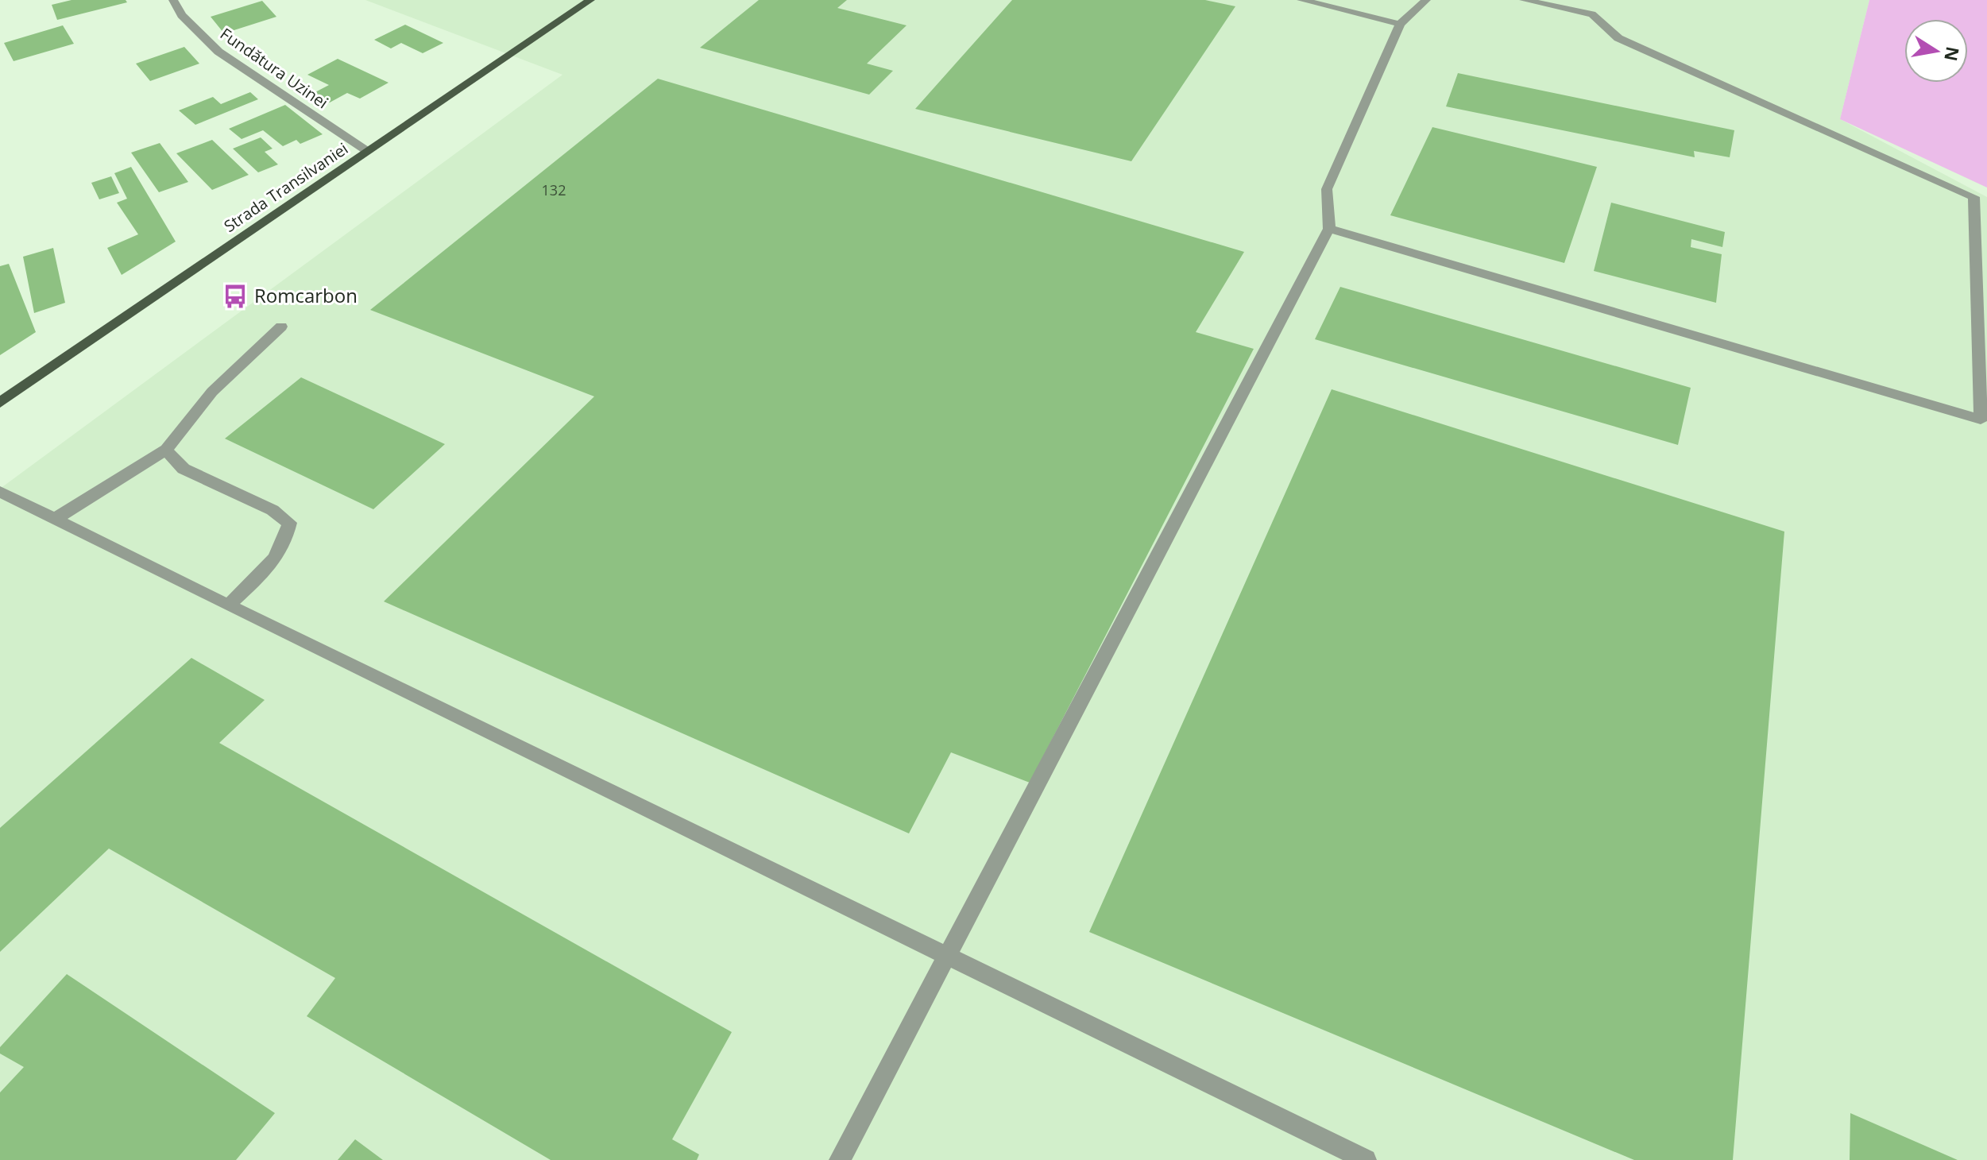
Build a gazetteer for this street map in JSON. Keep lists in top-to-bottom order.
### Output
{
  "streets": {
    "main road": ["Strada Transilvaniei"],
    "street": ["Fundătura Uzinei"]
  },
  "crossings": [
    ["Fundătura Uzinei", "Strada Transilvaniei"]
  ],
  "places": {
    "bus stop": ["Romcarbon"]
  },
  "house_numbers": ["132"],
  "north": "right"
}
